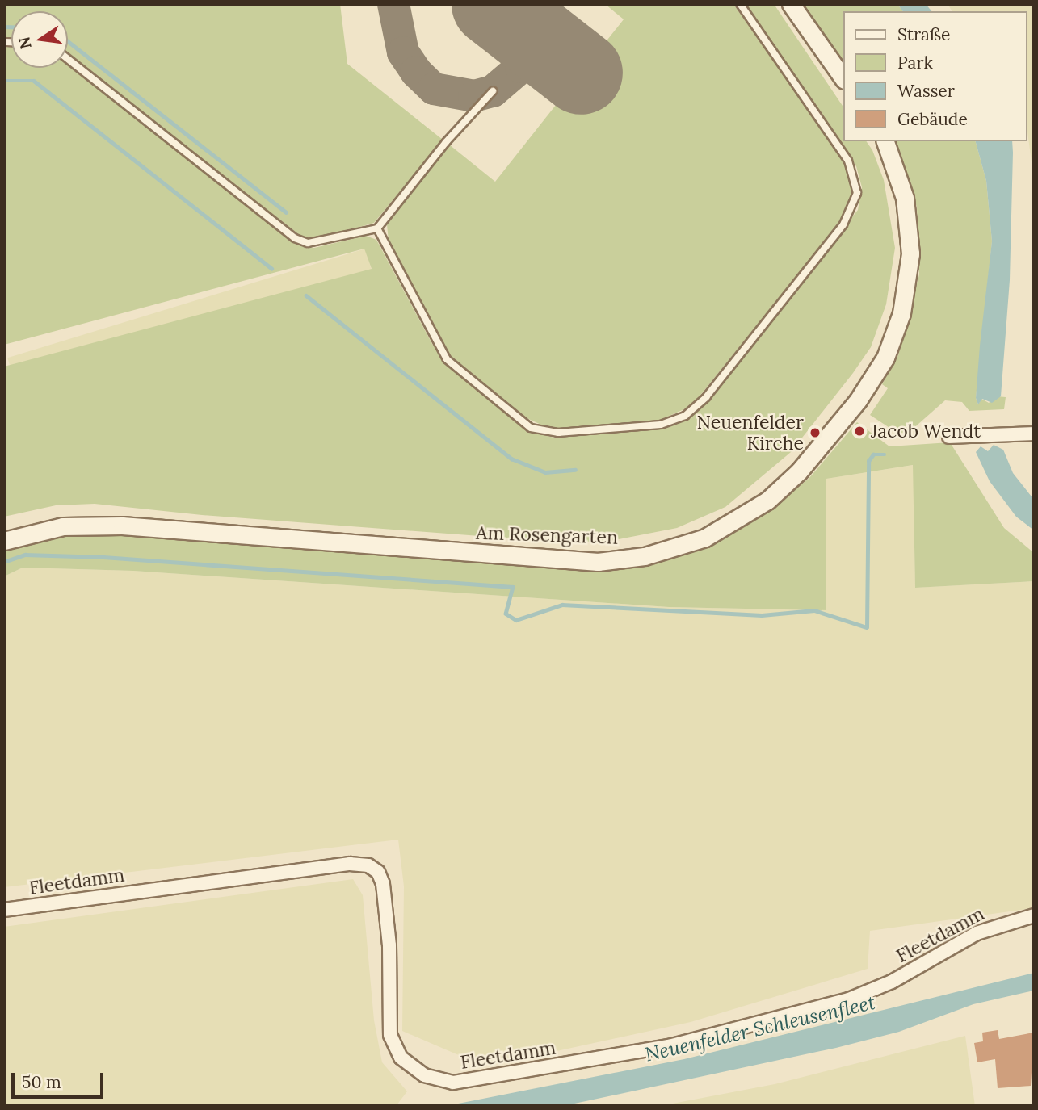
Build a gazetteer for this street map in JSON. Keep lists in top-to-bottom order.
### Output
{
  "streets": {
    "main road": ["Am Rosengarten"],
    "street": ["Fleetdamm"]
  },
  "water": ["Neuenfelder Schleusenfleet"],
  "places": ["Jacob Wendt", "Neuenfelder Kirche"],
  "legend": [
    "Straße",
    "Park",
    "Wasser",
    "Gebäude"
  ],
  "scale_bar": "50 m",
  "north": "left"
}
